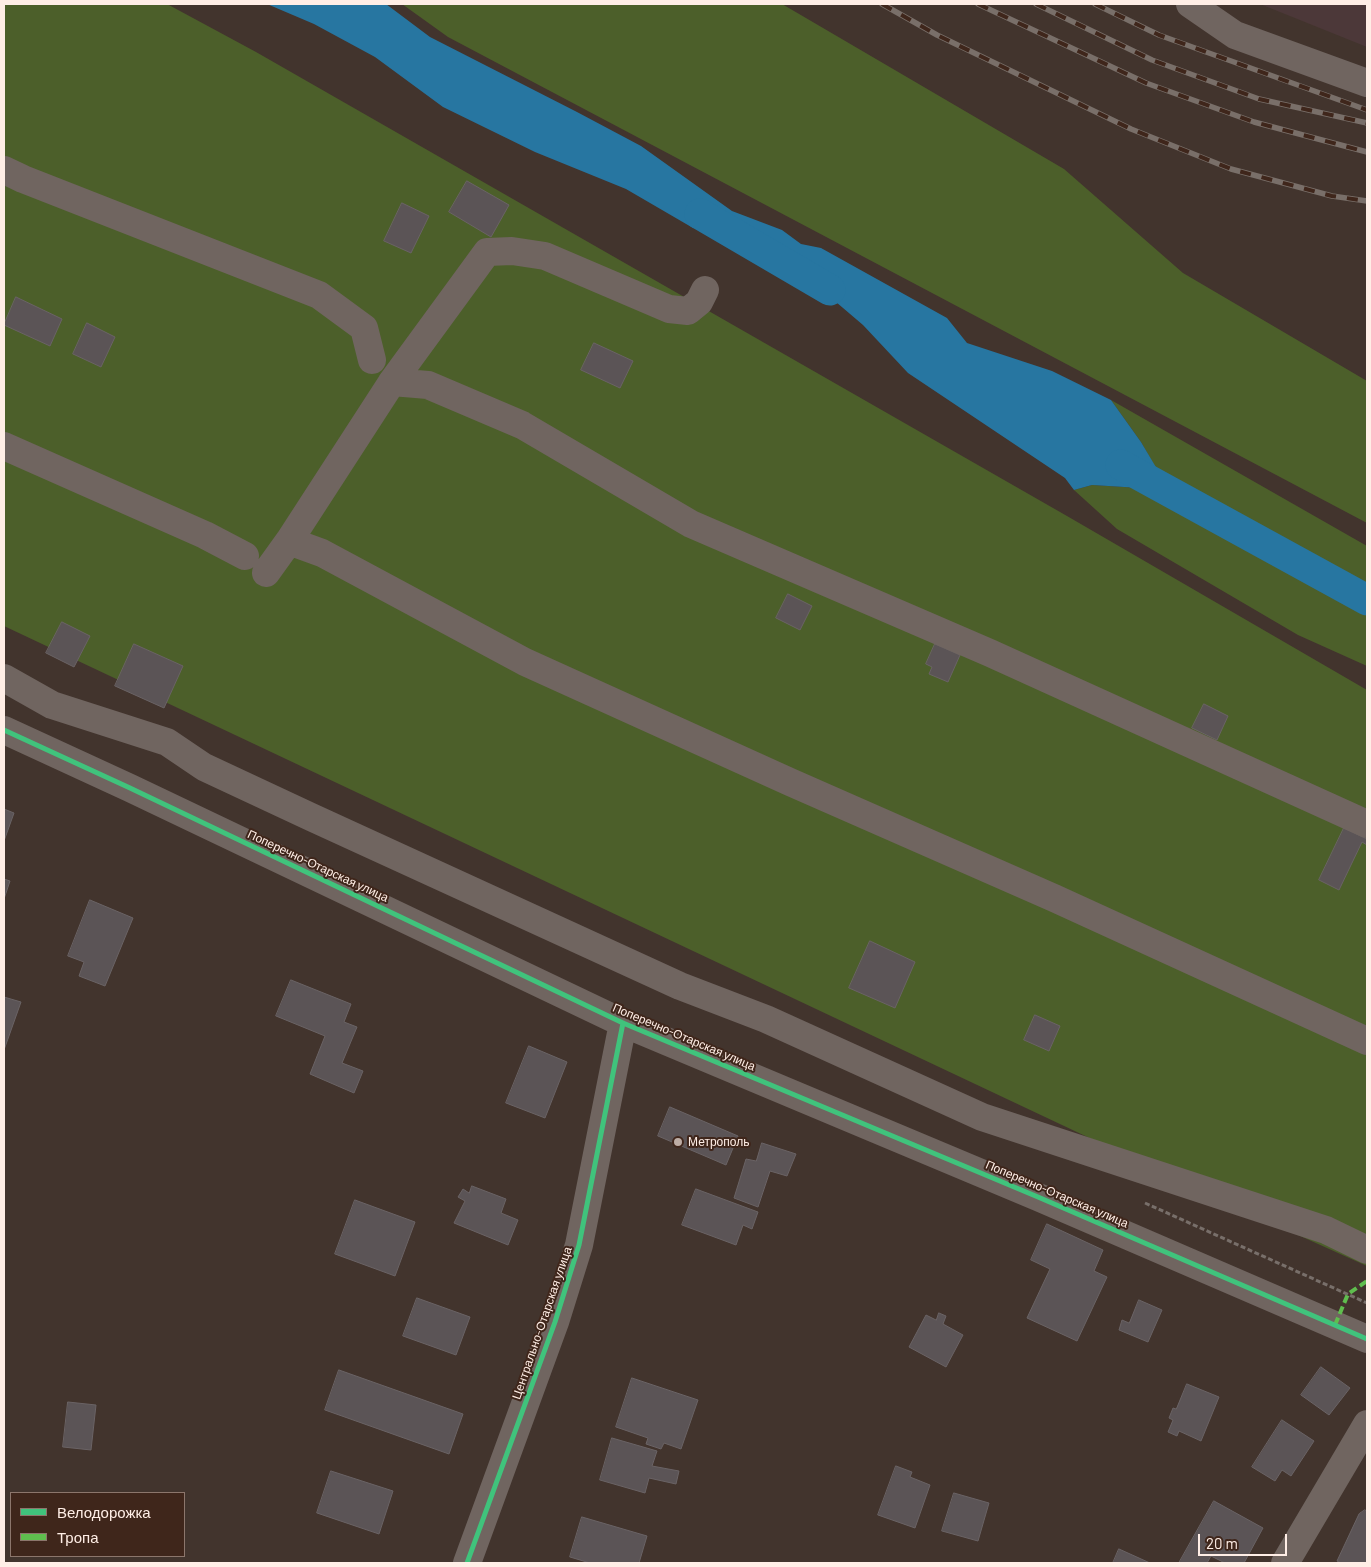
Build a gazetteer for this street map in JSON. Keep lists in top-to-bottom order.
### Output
{
  "streets": {
    "street": ["Поперечно-Отарская улица", "Центрально-Отарская улица"]
  },
  "crossings": [
    ["Поперечно-Отарская улица", "Центрально-Отарская улица"]
  ],
  "places": ["Метрополь"],
  "legend": ["Велодорожка", "Тропа"],
  "scale_bar": "20 m"
}
